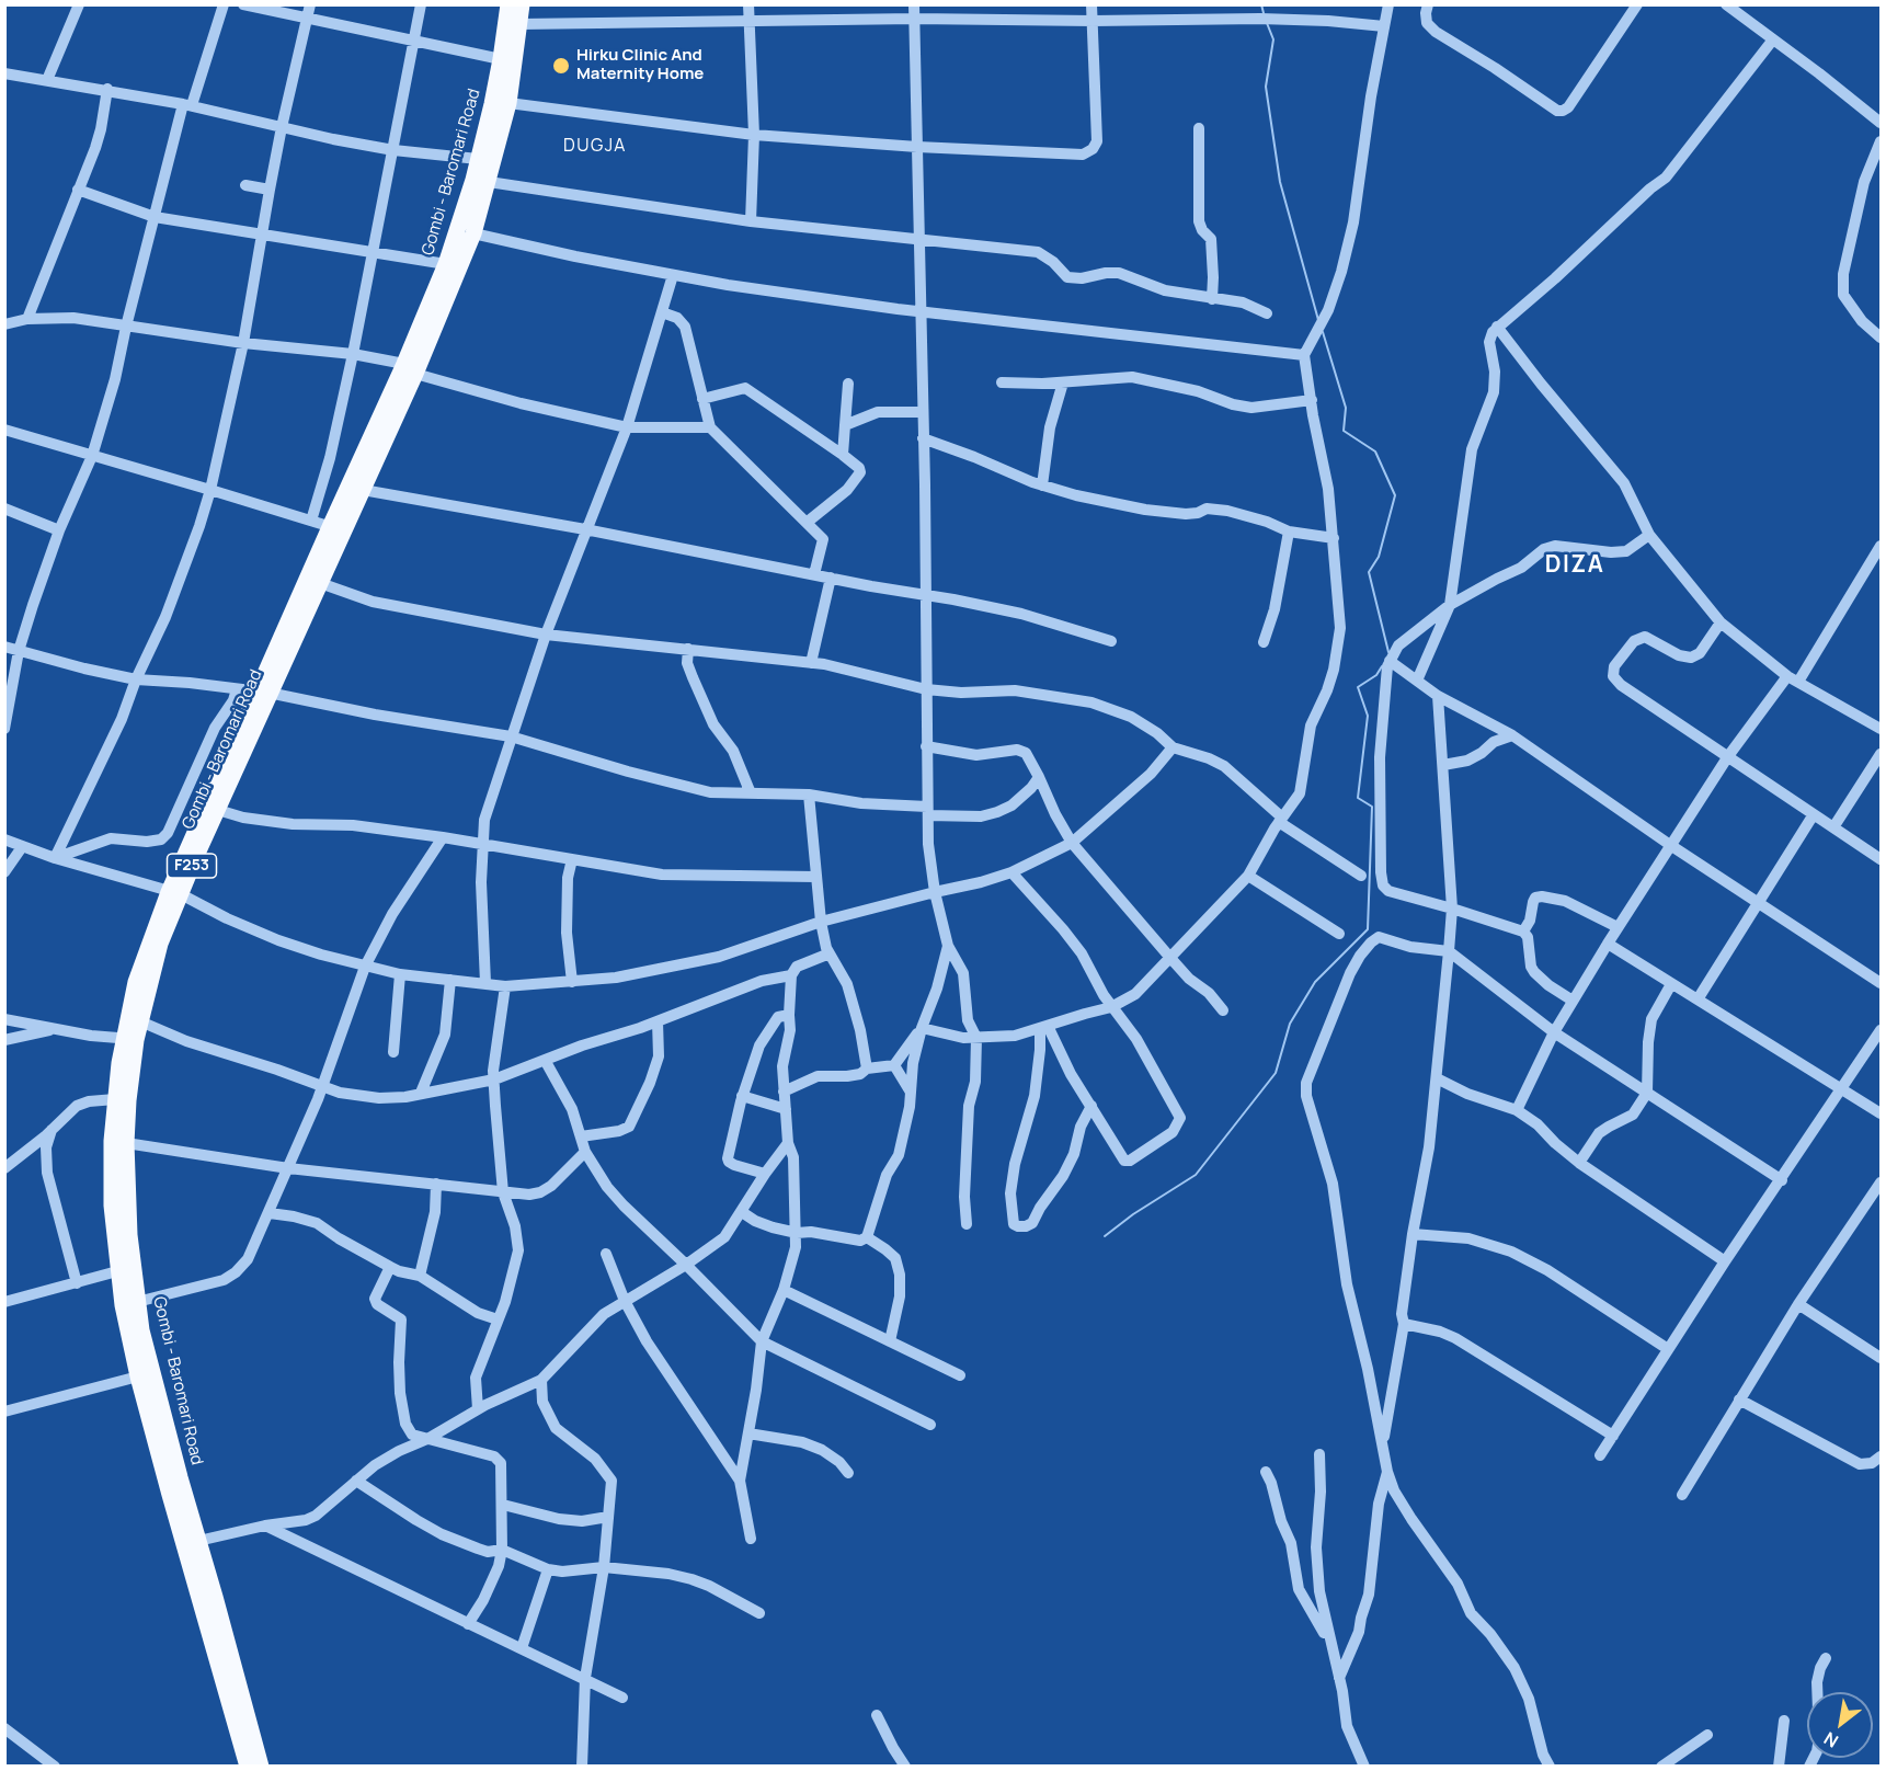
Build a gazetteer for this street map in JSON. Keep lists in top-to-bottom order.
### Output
{
  "streets": {
    "main road": ["Gombi - Baromari Road", "F253"]
  },
  "districts": ["DUGJA", "DIZA"],
  "places": ["Hirku Clinic And Maternity Home"],
  "north": "bottom left"
}
